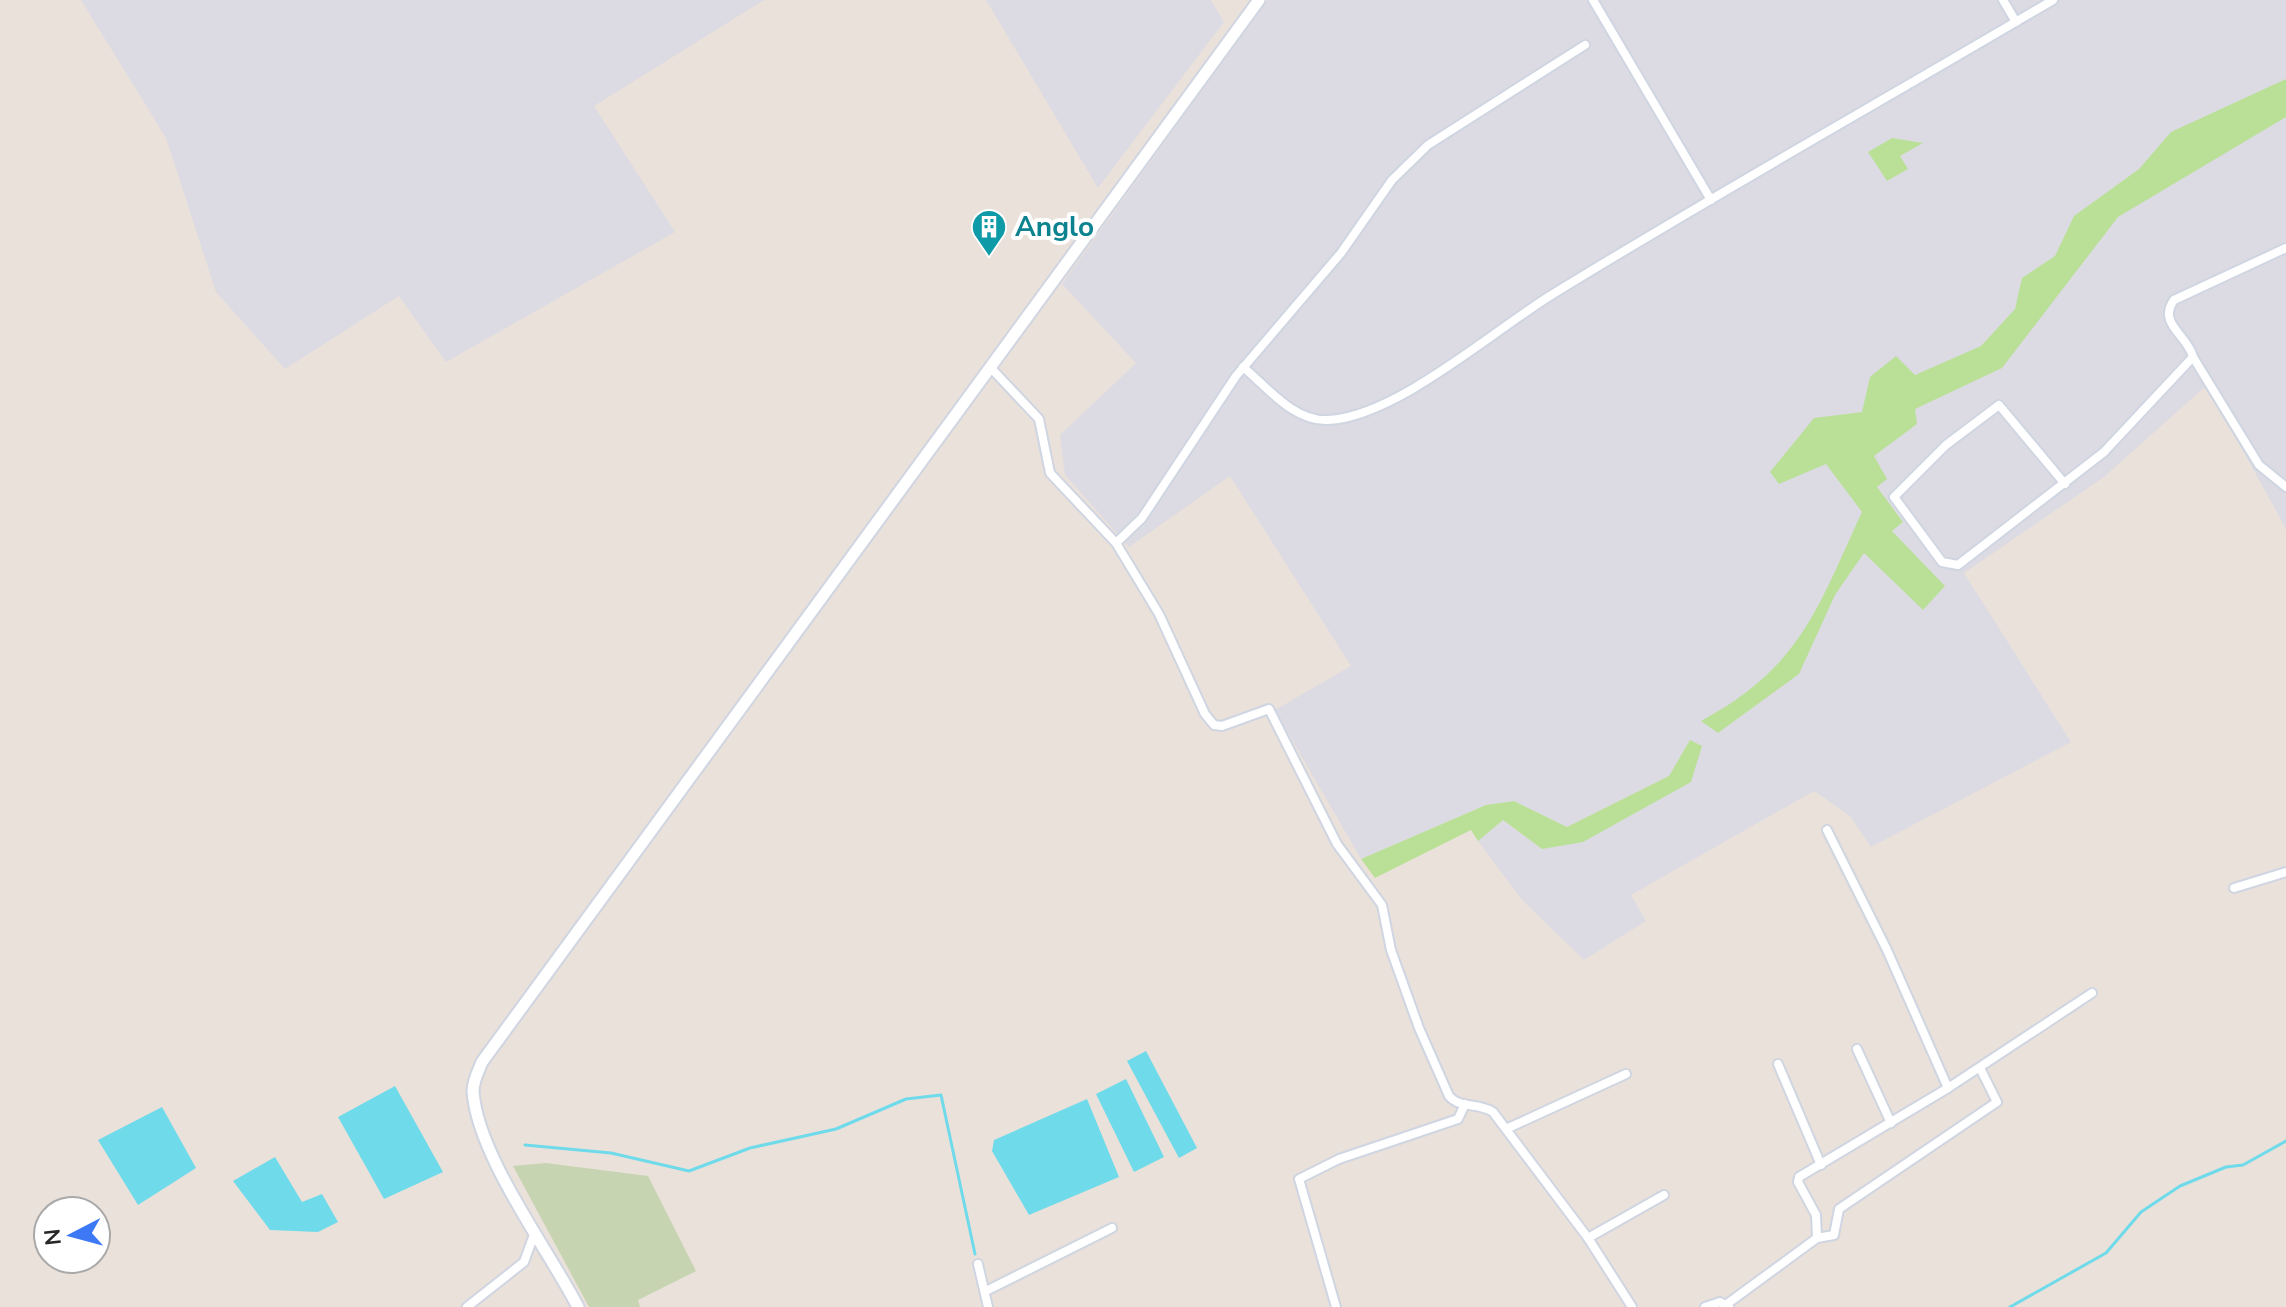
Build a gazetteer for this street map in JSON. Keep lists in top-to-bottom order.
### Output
{
  "places": {
    "building": ["Anglo"]
  },
  "north": "left"
}
